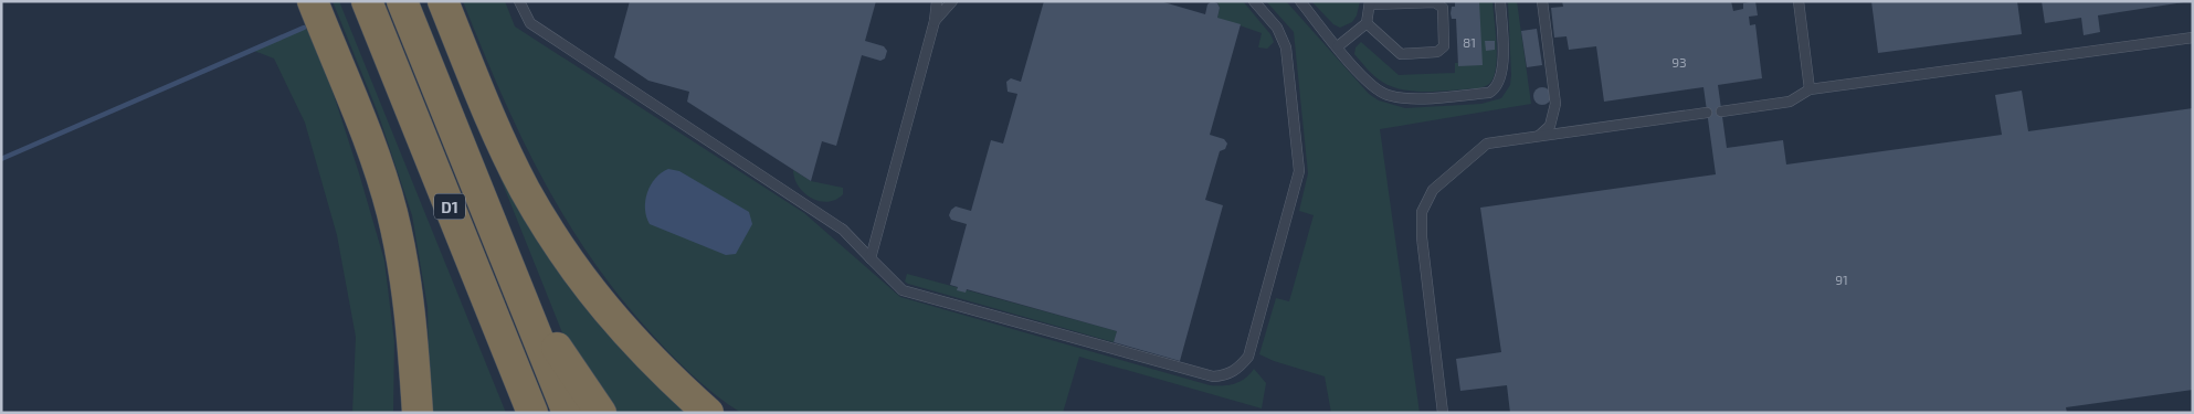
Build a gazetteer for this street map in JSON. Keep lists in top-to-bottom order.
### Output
{
  "streets": {
    "highway": ["D1"]
  },
  "house_numbers": ["81", "93", "91"]
}
